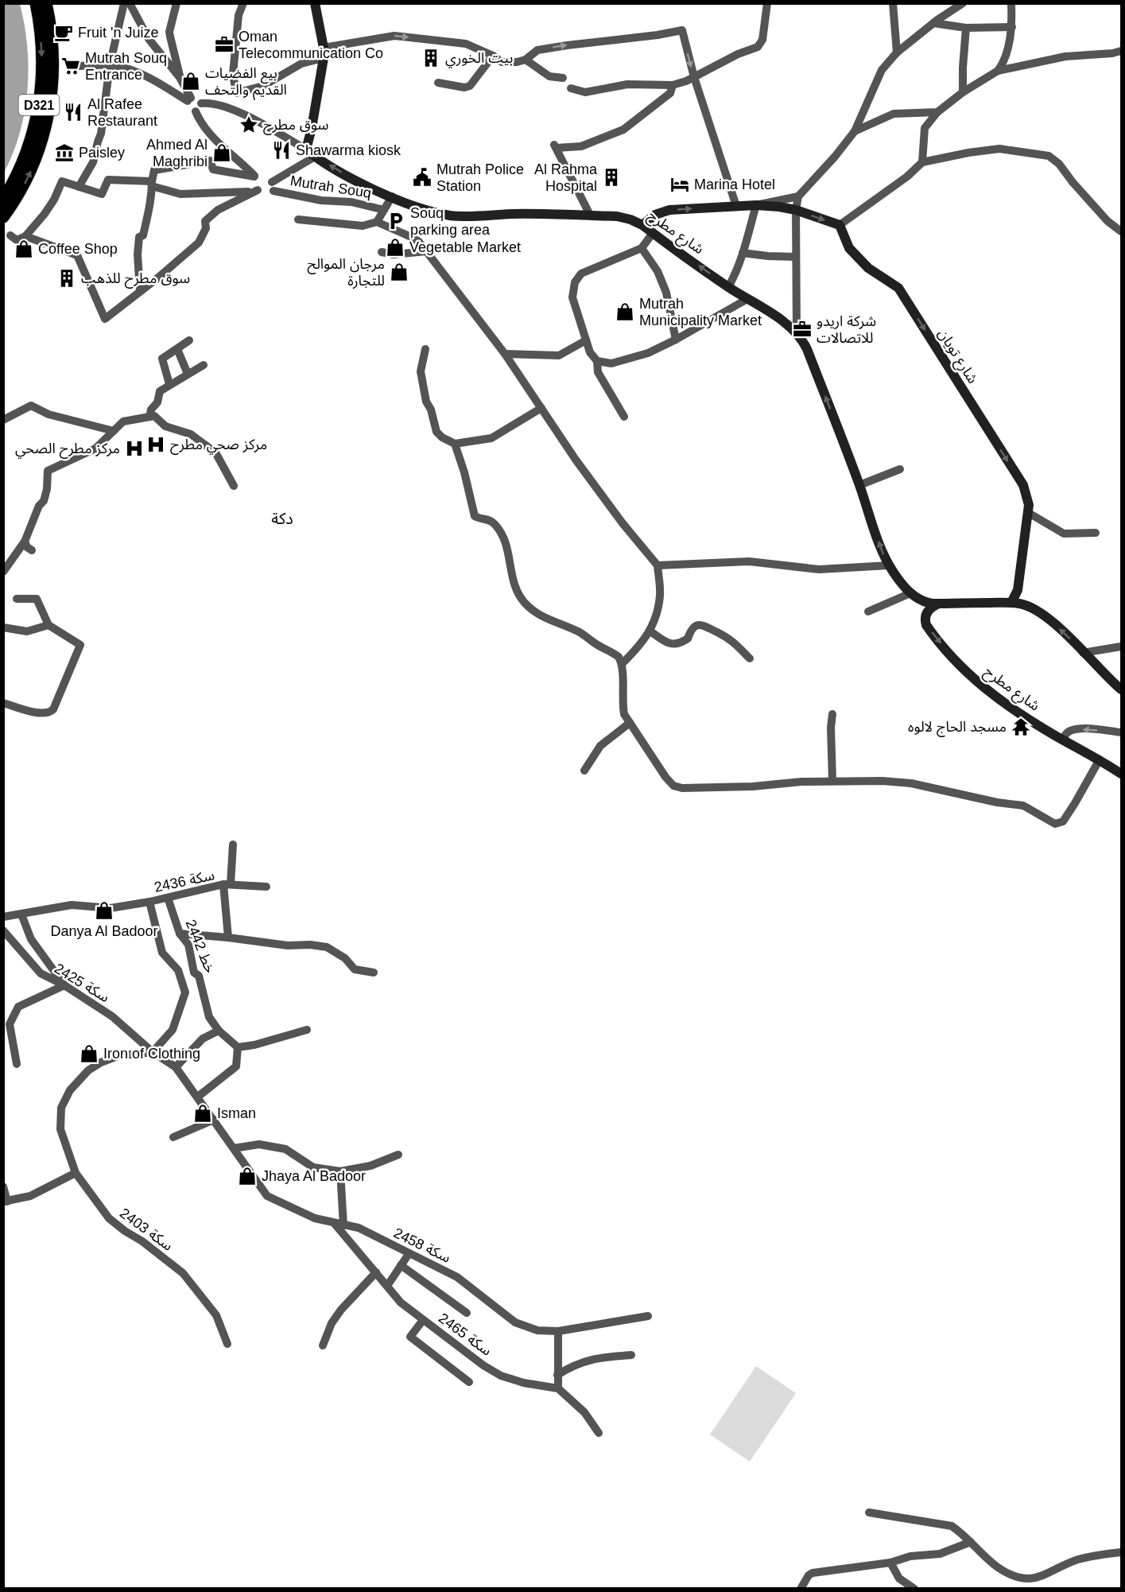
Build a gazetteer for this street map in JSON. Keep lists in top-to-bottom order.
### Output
{
  "streets": {
    "main road": ["D321", "شارع مطرح", "شارع تويان"],
    "street": [
      "Mutrah Souq",
      "سكة 2436",
      "2442 خط",
      "سكة 2425",
      "سكة 2403",
      "سكة 2458",
      "سكة 2465"
    ]
  },
  "crossings": [
    ["Mutrah Souq", "شارع مطرح"],
    ["شارع مطرح", "شارع تويان"],
    ["سكة 2436", "2442 خط"],
    ["سكة 2425", "سكة 2403"],
    ["سكة 2425", "سكة 2458"],
    ["سكة 2403", "سكة 2458"],
    ["سكة 2458", "سكة 2465"]
  ],
  "one_way": ["شارع تويان"],
  "districts": ["دكة"],
  "places": {
    "cafe": ["Fruit 'n Juize"],
    "office": ["Oman Telecommunication Co", "شركة اريدو للاتصالات"],
    "building": ["بيت الخوري", "Al Rahma Hospital", "سوق مطرح للذهب"],
    "supermarket": ["Mutrah Souq Entrance"],
    "shop": [
      "بيع الفضيات القديم والتحف",
      "Ahmed Al Maghribi",
      "Vegetable Market",
      "Coffee Shop",
      "مرجان الموالح للتجارة",
      "Mutrah Municipality Market",
      "Danya Al Badoor",
      "Iron of Clothing",
      "Isman",
      "Jhaya Al Badoor"
    ],
    "restaurant": ["Al Rafee Restaurant", "Shawarma kiosk"],
    "place": ["سوق مطرح"],
    "museum": ["Paisley"],
    "public building": ["Mutrah Police Station"],
    "hotel": ["Marina Hotel"],
    "parking": ["Souq parking area"],
    "hospital": ["مركز صحي مطرح", "مركز مطرح الصحي"],
    "temple": ["مسجد الحاج لالوه"]
  }
}
